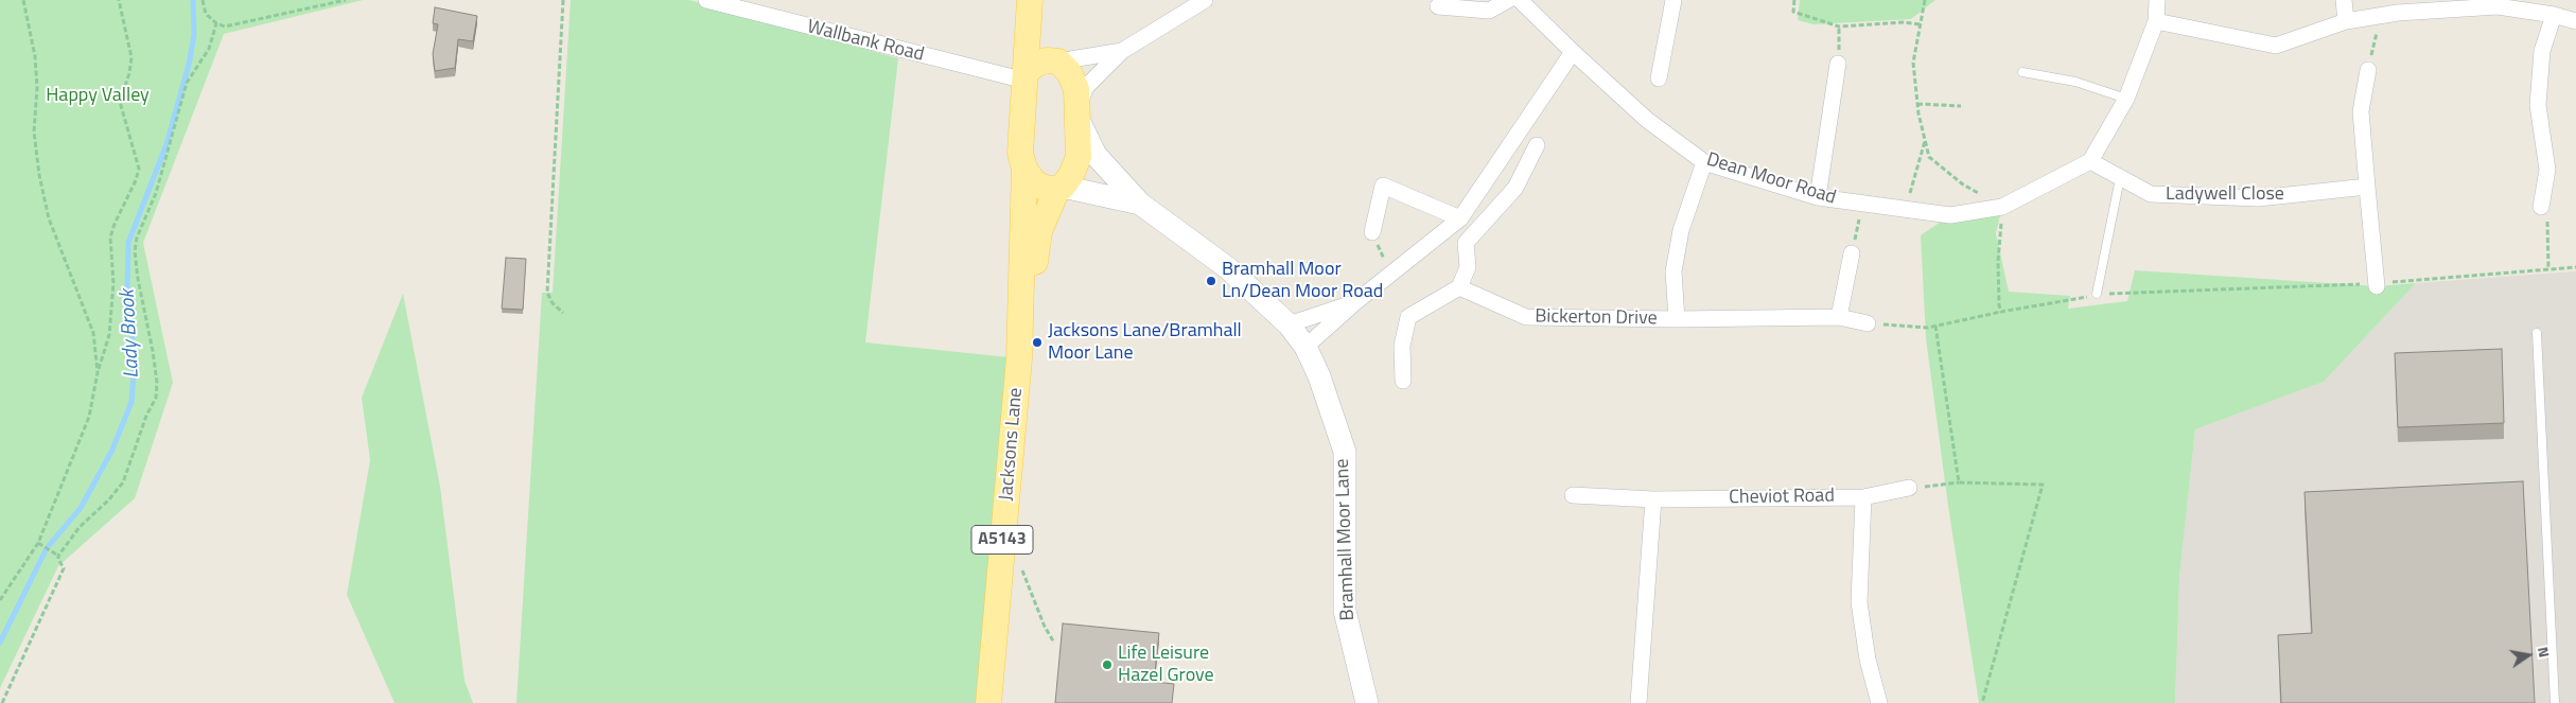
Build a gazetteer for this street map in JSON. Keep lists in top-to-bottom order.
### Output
{
  "streets": {
    "main road": ["Jacksons Lane", "A5143"],
    "street": [
      "Wallbank Road",
      "Dean Moor Road",
      "Ladywell Close",
      "Bickerton Drive",
      "Cheviot Road",
      "Bramhall Moor Lane"
    ]
  },
  "crossings": [
    ["Wallbank Road", "Jacksons Lane"],
    ["Dean Moor Road", "Ladywell Close"],
    ["Dean Moor Road", "Bickerton Drive"],
    ["Jacksons Lane", "Bramhall Moor Lane"]
  ],
  "water": ["Lady Brook"],
  "parks": ["Happy Valley"],
  "places": ["Bramhall Moor Ln/Dean Moor Road", "Jacksons Lane/Bramhall Moor Lane", "Life Leisure Hazel Grove"],
  "north": "right"
}
